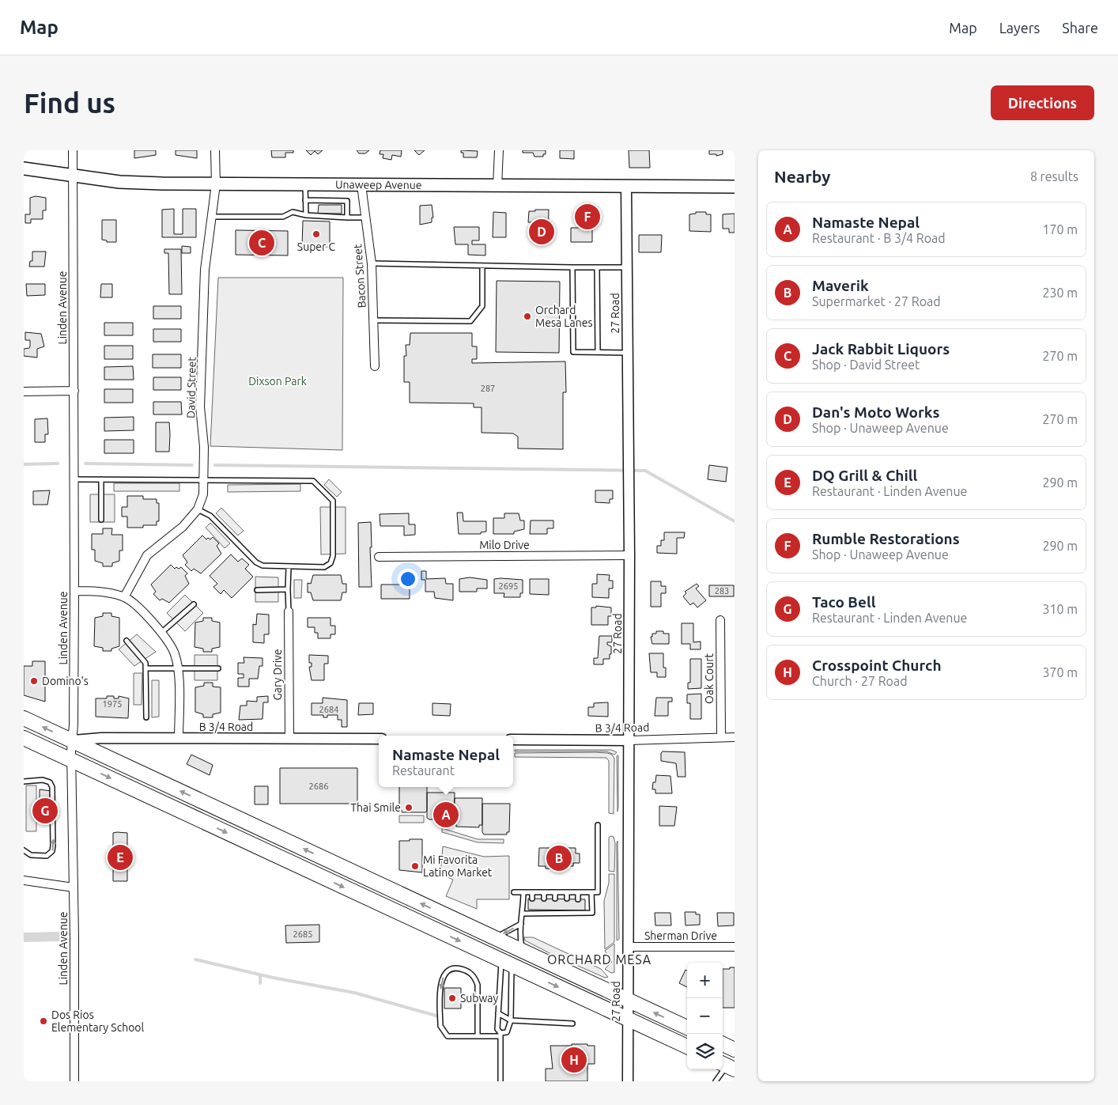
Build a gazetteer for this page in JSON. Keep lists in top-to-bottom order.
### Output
{
  "streets": {
    "main road": ["Unaweep Avenue"],
    "street": [
      "Bacon Street",
      "Linden Avenue",
      "27 Road",
      "David Street",
      "Milo Drive",
      "Gary Drive",
      "Oak Court",
      "B 3/4 Road",
      "Sherman Drive"
    ]
  },
  "crossings": [
    ["Unaweep Avenue", "Bacon Street"],
    ["Unaweep Avenue", "Linden Avenue"],
    ["Unaweep Avenue", "27 Road"],
    ["Unaweep Avenue", "David Street"],
    ["Linden Avenue", "B 3/4 Road"],
    ["27 Road", "Milo Drive"],
    ["27 Road", "B 3/4 Road"],
    ["27 Road", "Sherman Drive"],
    ["Gary Drive", "B 3/4 Road"],
    ["Oak Court", "B 3/4 Road"]
  ],
  "districts": ["ORCHARD MESA"],
  "parks": ["Dixson Park"],
  "places": [
    "Super C",
    "Orchard Mesa Lanes",
    "Domino's",
    "Thai Smile",
    "Mi Favorita Latino Market",
    "Subway",
    "Dos Rios Elementary School"
  ],
  "house_numbers": [
    "287",
    "2695",
    "283",
    "1975",
    "2684",
    "2686",
    "2685"
  ],
  "page": {
    "header": "Map",
    "nav": ["Map", "Layers", "Share"],
    "buttons": "Directions",
    "title": "Find us",
    "heading": ["Nearby", "8 results"],
    "list": [
      {
        "mark": "A",
        "name": "Namaste Nepal",
        "note": "Restaurant · B 3/4 Road",
        "value": "170 m"
      },
      {
        "mark": "B",
        "name": "Maverik",
        "note": "Supermarket · 27 Road",
        "value": "230 m"
      },
      {
        "mark": "C",
        "name": "Jack Rabbit Liquors",
        "note": "Shop · David Street",
        "value": "270 m"
      },
      {
        "mark": "D",
        "name": "Dan's Moto Works",
        "note": "Shop · Unaweep Avenue",
        "value": "270 m"
      },
      {
        "mark": "E",
        "name": "DQ Grill & Chill",
        "note": "Restaurant · Linden Avenue",
        "value": "290 m"
      },
      {
        "mark": "F",
        "name": "Rumble Restorations",
        "note": "Shop · Unaweep Avenue",
        "value": "290 m"
      },
      {
        "mark": "G",
        "name": "Taco Bell",
        "note": "Restaurant · Linden Avenue",
        "value": "310 m"
      },
      {
        "mark": "H",
        "name": "Crosspoint Church",
        "note": "Church · 27 Road",
        "value": "370 m"
      }
    ],
    "pins": [
      "F",
      "D",
      "C",
      "G",
      "A",
      "E",
      "B",
      "H"
    ],
    "popup": ["Namaste Nepal", "Restaurant"],
    "map_buttons": ["+", "−"]
  }
}
